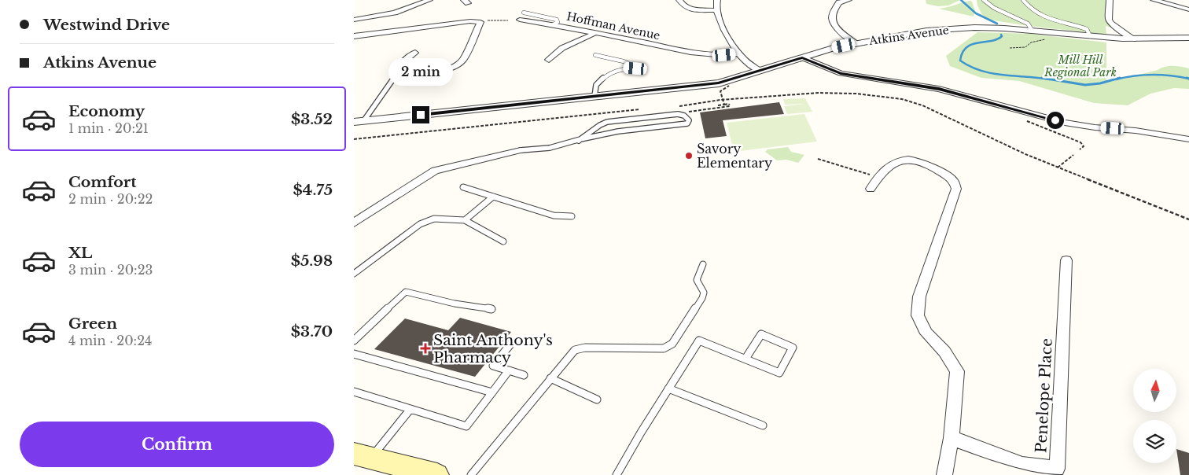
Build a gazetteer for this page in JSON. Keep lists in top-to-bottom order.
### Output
{
  "streets": {
    "street": ["Hoffman Avenue", "Atkins Avenue", "Penelope Place"]
  },
  "parks": ["Mill Hill Regional Park"],
  "places": {
    "other": ["Savory Elementary"],
    "health": ["Saint Anthony's Pharmacy"]
  },
  "north": "top",
  "page": {
    "banner": ["Westwind Drive", "Atkins Avenue"],
    "bubble": "2 min",
    "list": [
      {
        "name": "Economy",
        "note": "1 min · 20:21",
        "value": "$3.52"
      },
      {
        "name": "Comfort",
        "note": "2 min · 20:22",
        "value": "$4.75"
      },
      {
        "name": "XL",
        "note": "3 min · 20:23",
        "value": "$5.98"
      },
      {
        "name": "Green",
        "note": "4 min · 20:24",
        "value": "$3.70"
      }
    ],
    "buttons": "Confirm"
  }
}
